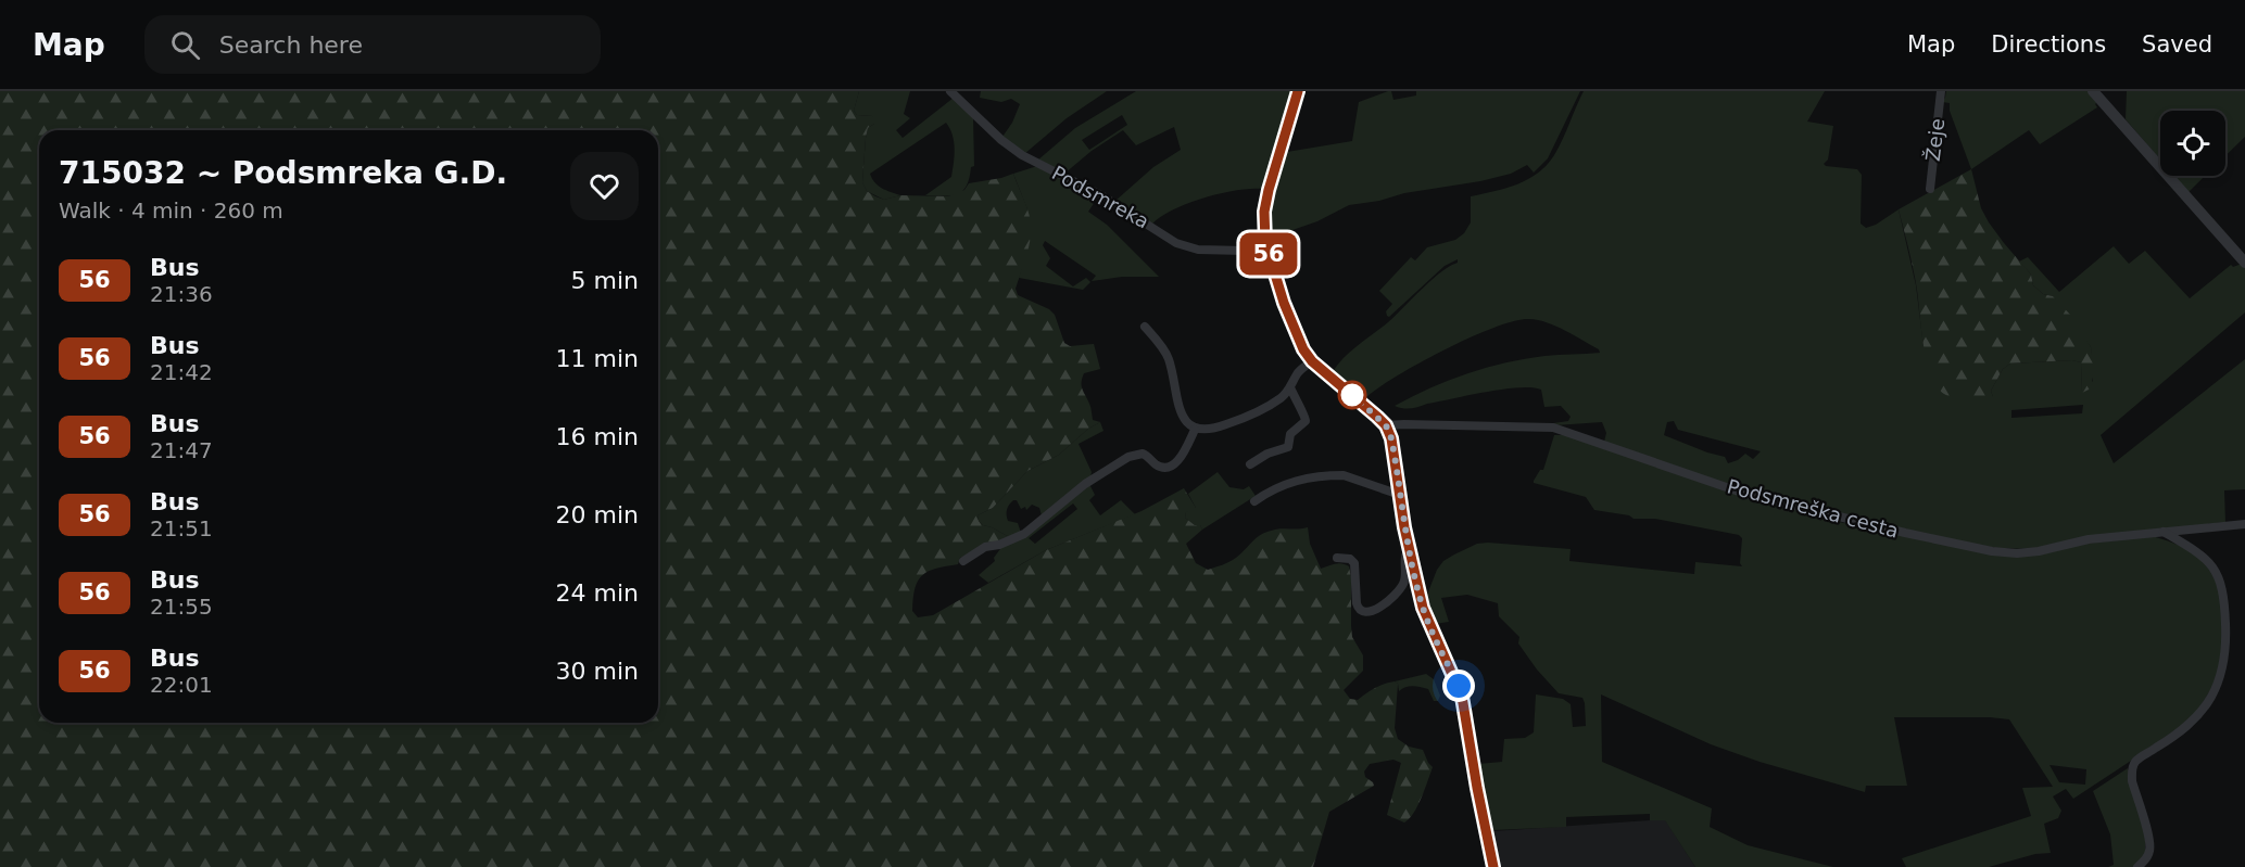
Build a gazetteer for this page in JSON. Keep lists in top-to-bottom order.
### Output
{
  "streets": {
    "street": ["Žeje", "Podsmreka", "Podsmreška cesta"]
  },
  "lines": ["bus line 56"],
  "page": {
    "header": "Map",
    "search": "Search here",
    "nav": ["Map", "Directions", "Saved"],
    "on_map": "56",
    "heading": ["715032 ~ Podsmreka G.D.", "Walk · 4 min · 260 m"],
    "list": [
      {
        "mark": "56",
        "name": "Bus",
        "note": "21:36",
        "value": "5 min"
      },
      {
        "mark": "56",
        "name": "Bus",
        "note": "21:42",
        "value": "11 min"
      },
      {
        "mark": "56",
        "name": "Bus",
        "note": "21:47",
        "value": "16 min"
      },
      {
        "mark": "56",
        "name": "Bus",
        "note": "21:51",
        "value": "20 min"
      },
      {
        "mark": "56",
        "name": "Bus",
        "note": "21:55",
        "value": "24 min"
      },
      {
        "mark": "56",
        "name": "Bus",
        "note": "22:01",
        "value": "30 min"
      }
    ]
  }
}
